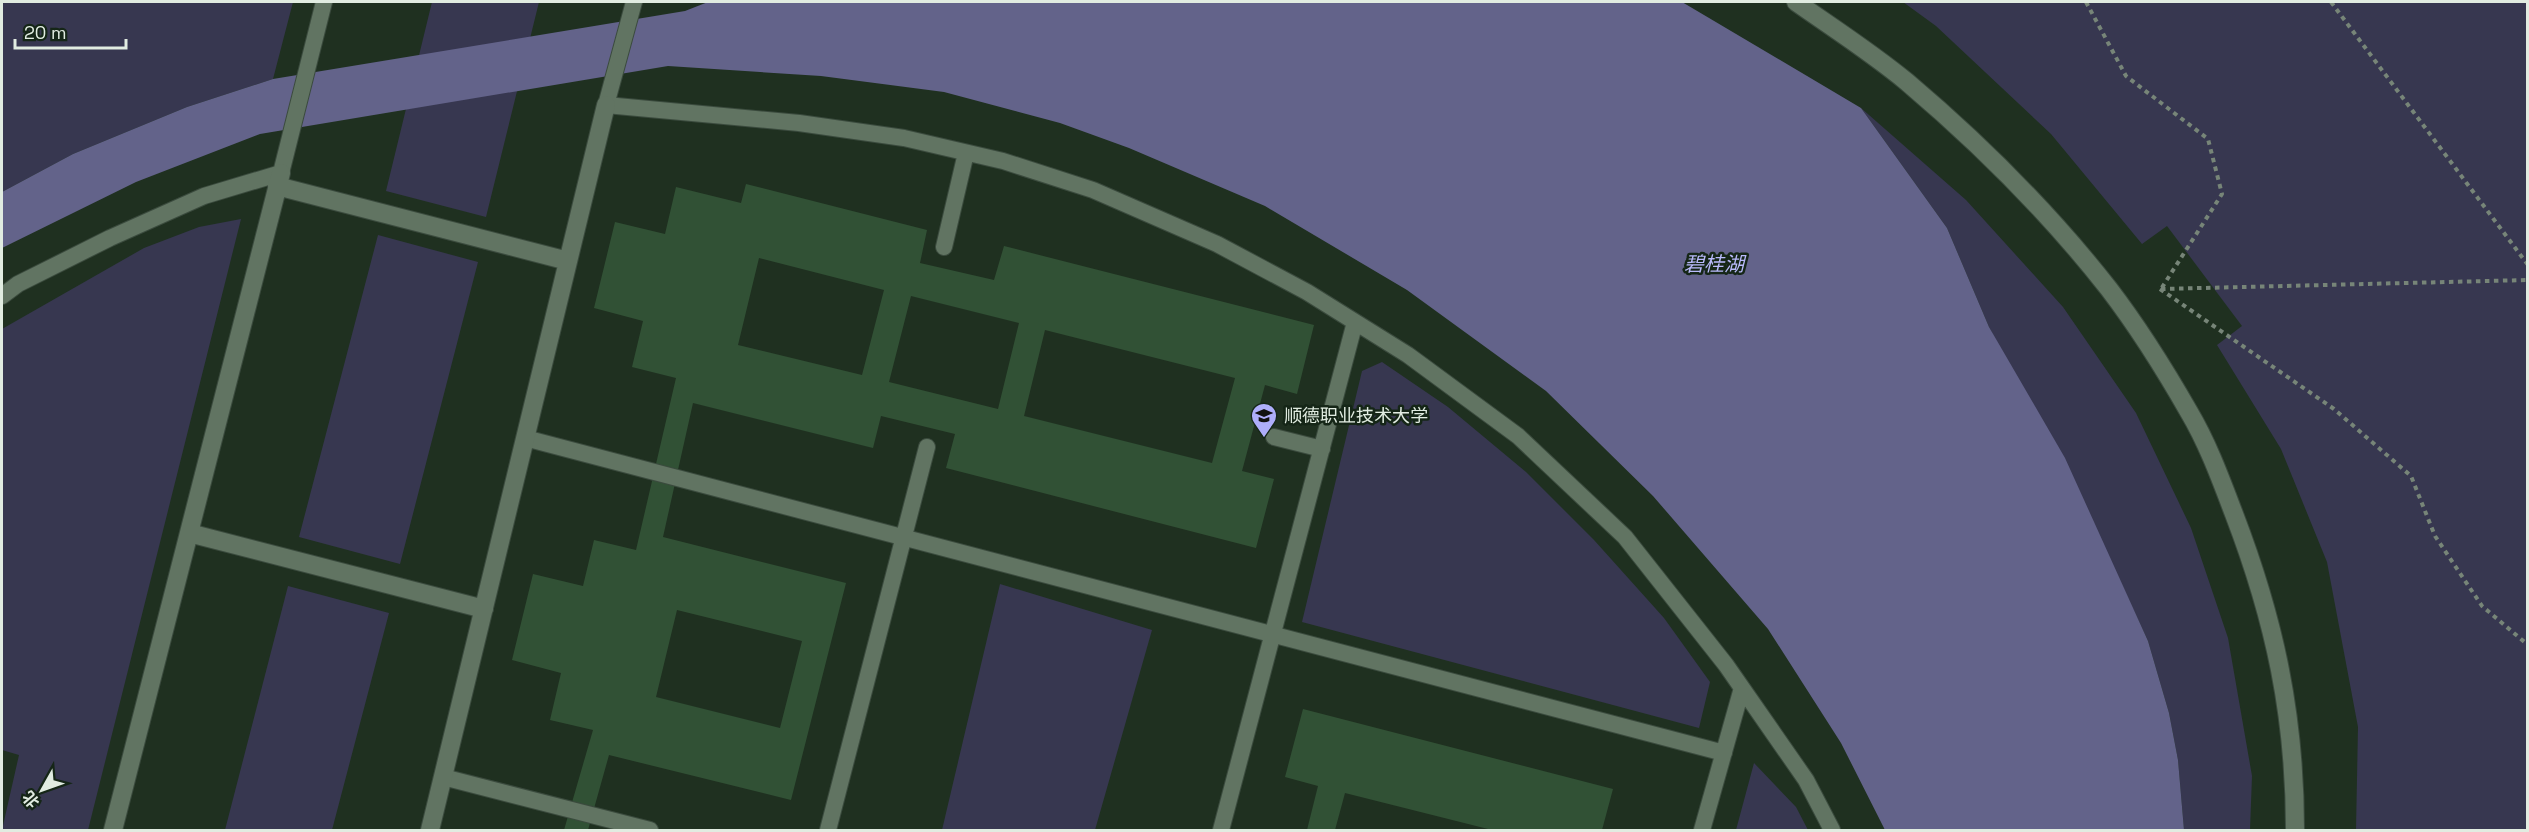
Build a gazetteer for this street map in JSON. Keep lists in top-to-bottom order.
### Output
{
  "water": ["碧桂湖"],
  "places": {
    "school or university": ["顺德职业技术大学"]
  },
  "scale_bar": "20 m",
  "north": "bottom left"
}
